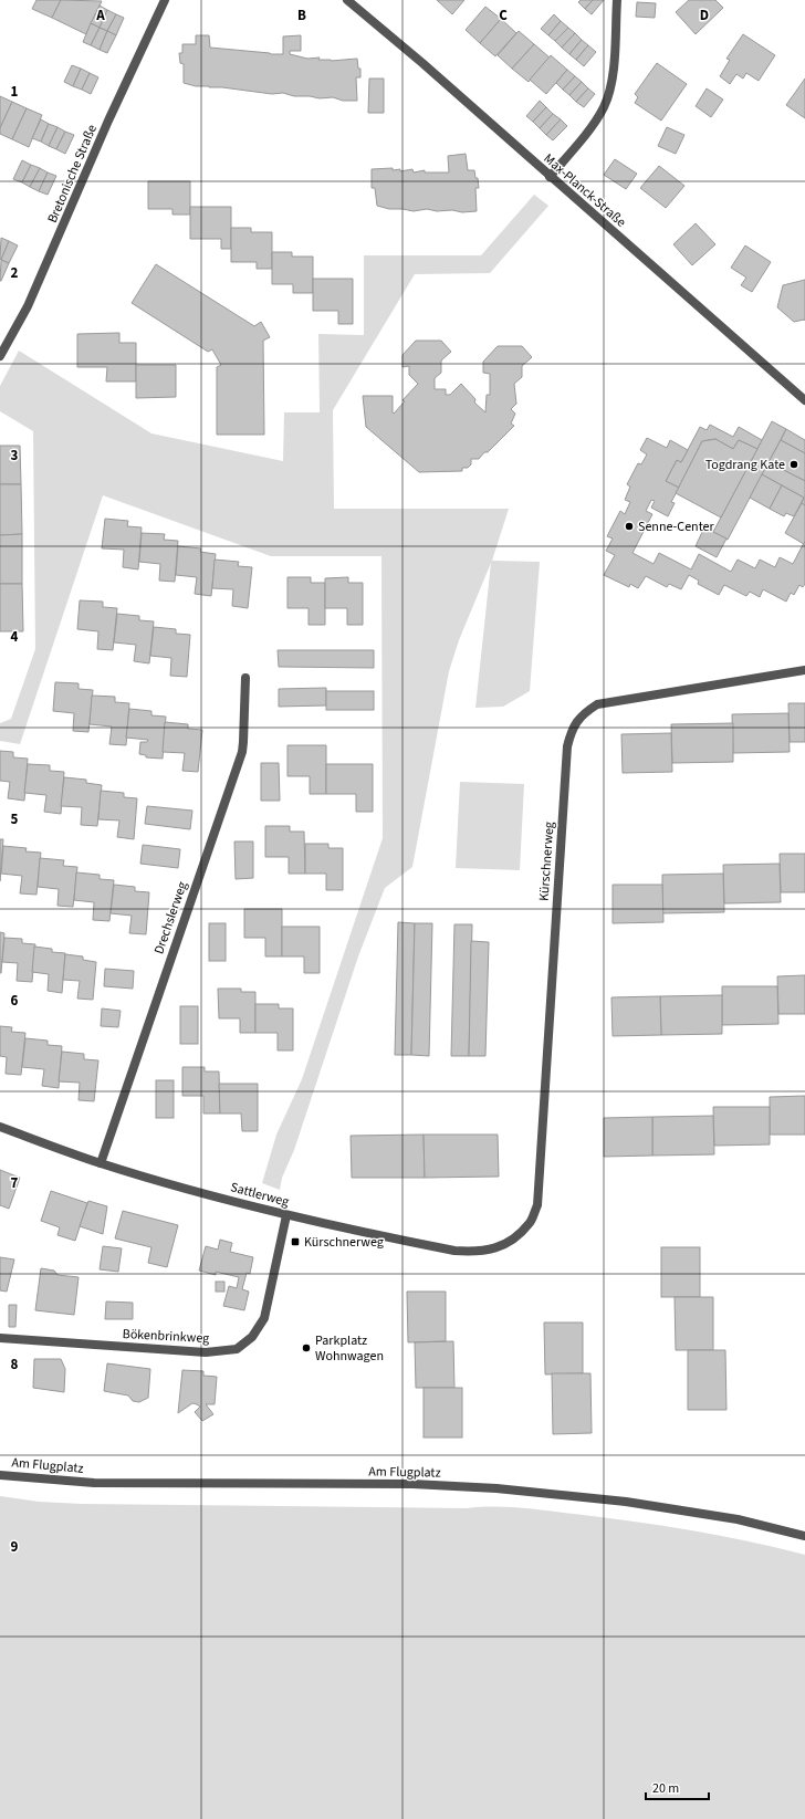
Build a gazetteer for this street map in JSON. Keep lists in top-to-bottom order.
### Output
{
  "streets": {
    "street": [
      "Bretonische Straße",
      "Max-Planck-Straße",
      "Kürschnerweg",
      "Drechslerweg",
      "Sattlerweg",
      "Bökenbrinkweg",
      "Am Flugplatz"
    ]
  },
  "crossings": [
    ["Kürschnerweg", "Sattlerweg"],
    ["Drechslerweg", "Sattlerweg"],
    ["Sattlerweg", "Bökenbrinkweg"]
  ],
  "places": {
    "other": ["Togdrang Kate", "Senne-Center", "Parkplatz Wohnwagen"],
    "transit": ["Kürschnerweg"]
  },
  "scale_bar": "20 m",
  "grid": {
    "columns": [
      "A",
      "B",
      "C",
      "D"
    ],
    "rows": [
      "1",
      "2",
      "3",
      "4",
      "5",
      "6",
      "7",
      "8",
      "9"
    ]
  }
}
